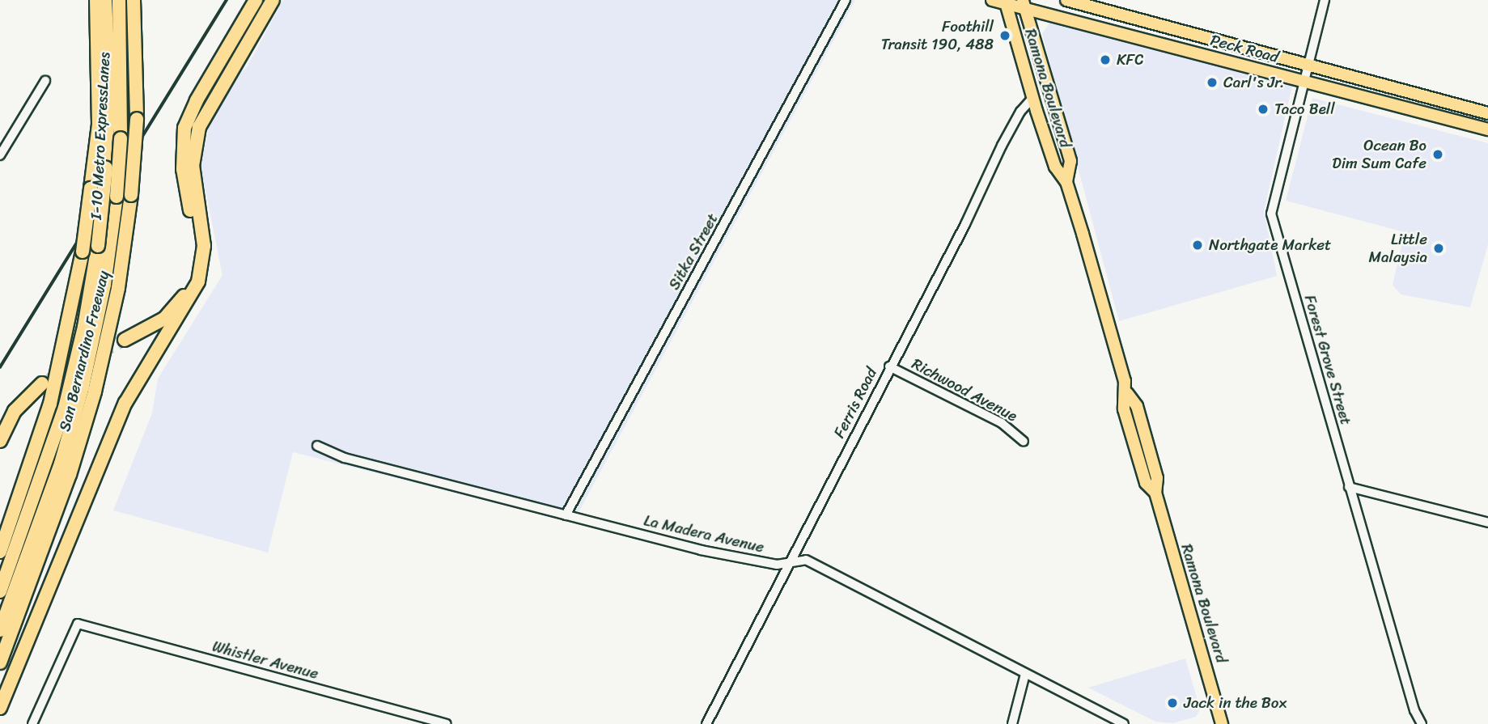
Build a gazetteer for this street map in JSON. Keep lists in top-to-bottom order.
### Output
{
  "streets": {
    "highway": ["I-10 Metro ExpressLanes", "San Bernardino Freeway"],
    "main road": ["Peck Road", "Ramona Boulevard"],
    "street": [
      "Sitka Street",
      "Forest Grove Street",
      "Richwood Avenue",
      "Ferris Road",
      "La Madera Avenue",
      "Whistler Avenue"
    ]
  },
  "crossings": [
    ["Peck Road", "Ramona Boulevard"],
    ["Peck Road", "Forest Grove Street"],
    ["Ramona Boulevard", "Ferris Road"],
    ["Sitka Street", "La Madera Avenue"],
    ["Richwood Avenue", "Ferris Road"],
    ["Ferris Road", "La Madera Avenue"]
  ],
  "places": [
    "Foothill Transit 190, 488",
    "KFC",
    "Carl's Jr.",
    "Taco Bell",
    "Ocean Bo Dim Sum Cafe",
    "Northgate Market",
    "Little Malaysia",
    "Jack in the Box"
  ]
}
